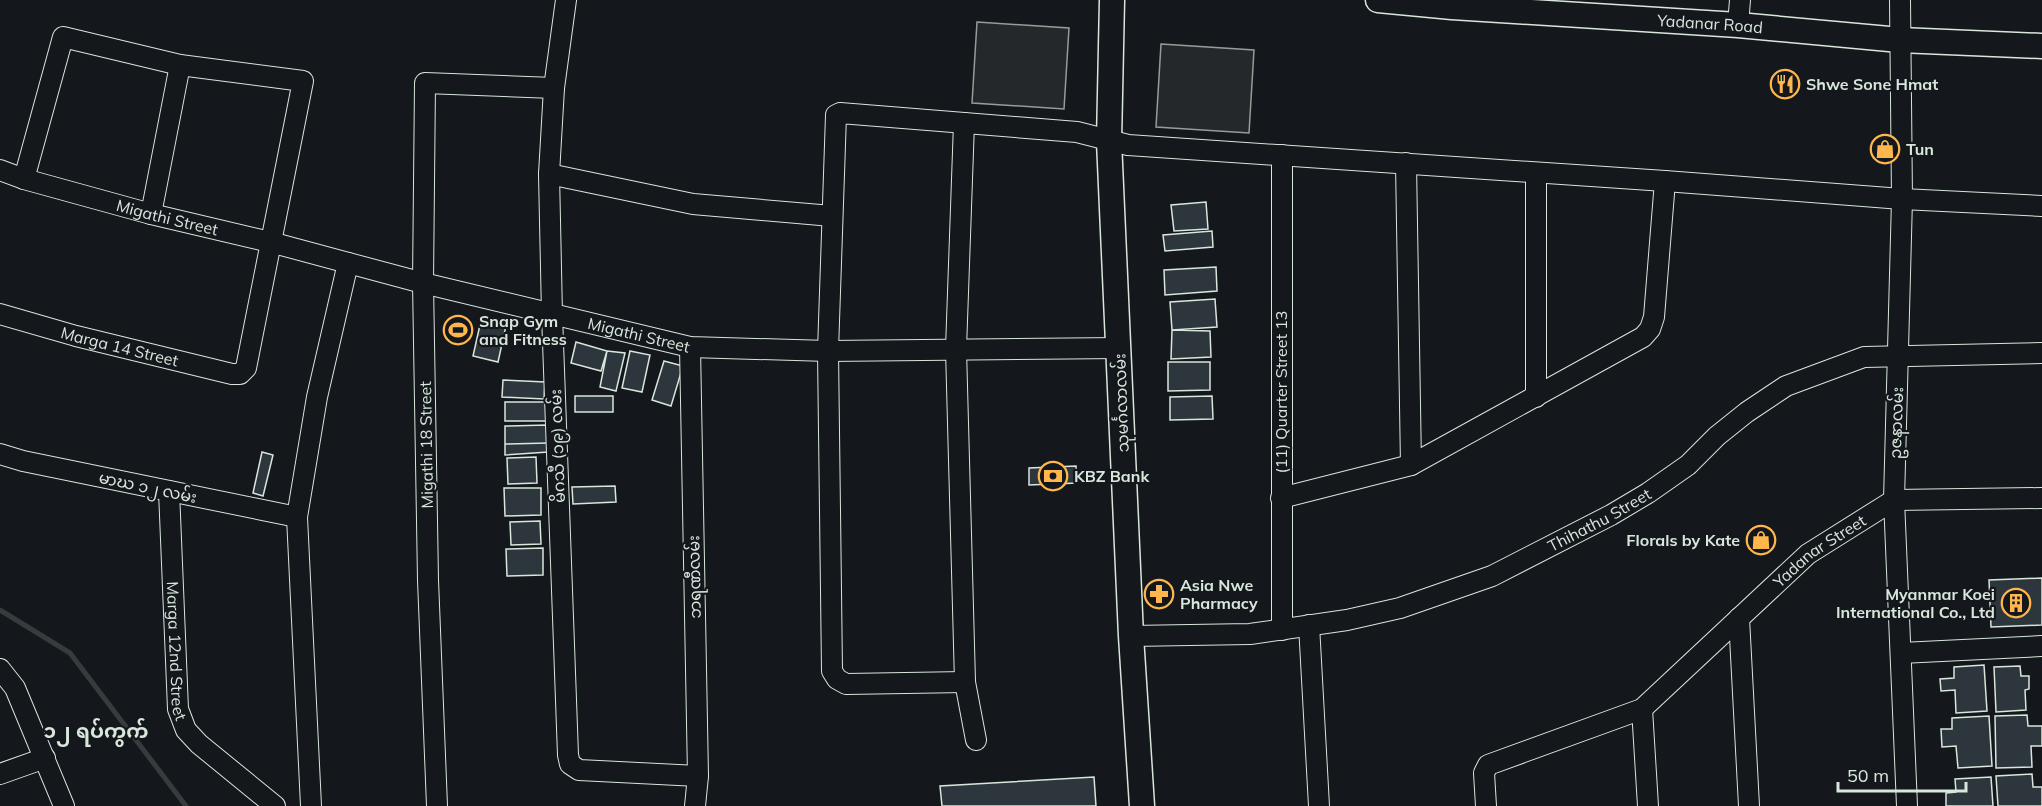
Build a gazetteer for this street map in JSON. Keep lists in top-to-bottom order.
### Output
{
  "streets": {
    "main road": ["Yadanar Road", "သုမင်္ဂလာလမ်း"],
    "street": [
      "Migathi Street",
      "Marga 14 Street",
      "(11) Quarter Street 13",
      "ဥဇနာလမ်း",
      "Migathi 18 Street",
      "မိဂသီ (၁၉) လမ်း",
      "မာဃ ၁၂ လမ်း",
      "Thihathu Street",
      "Yadanar Street",
      "ဘရဏီလမ်း",
      "Marga 12nd Street"
    ]
  },
  "crossings": [
    ["Yadanar Road", "ဥဇနာလမ်း"],
    ["Migathi Street", "Marga 14 Street"],
    ["Migathi Street", "သုမင်္ဂလာလမ်း"],
    ["Migathi Street", "Migathi 18 Street"],
    ["Migathi Street", "မိဂသီ (၁၉) လမ်း"],
    ["Migathi Street", "ဘရဏီလမ်း"],
    ["(11) Quarter Street 13", "Thihathu Street"],
    ["သုမင်္ဂလာလမ်း", "Thihathu Street"],
    ["ဥဇနာလမ်း", "Thihathu Street"],
    ["ဥဇနာလမ်း", "Yadanar Street"],
    ["Migathi 18 Street", "မိဂသီ (၁၉) လမ်း"],
    ["မိဂသီ (၁၉) လမ်း", "ဘရဏီလမ်း"],
    ["မာဃ ၁၂ လမ်း", "Marga 12nd Street"]
  ],
  "districts": ["၁၂ ရပ်ကွက်"],
  "places": {
    "restaurant": ["Shwe Sone Hmat"],
    "shop": ["Tun", "Florals by Kate"],
    "sports": ["Snap Gym and Fitness"],
    "bank": ["KBZ Bank"],
    "pharmacy": ["Asia Nwe Pharmacy"],
    "building": ["Myanmar Koei International Co., Ltd"]
  },
  "scale_bar": "50 m"
}
